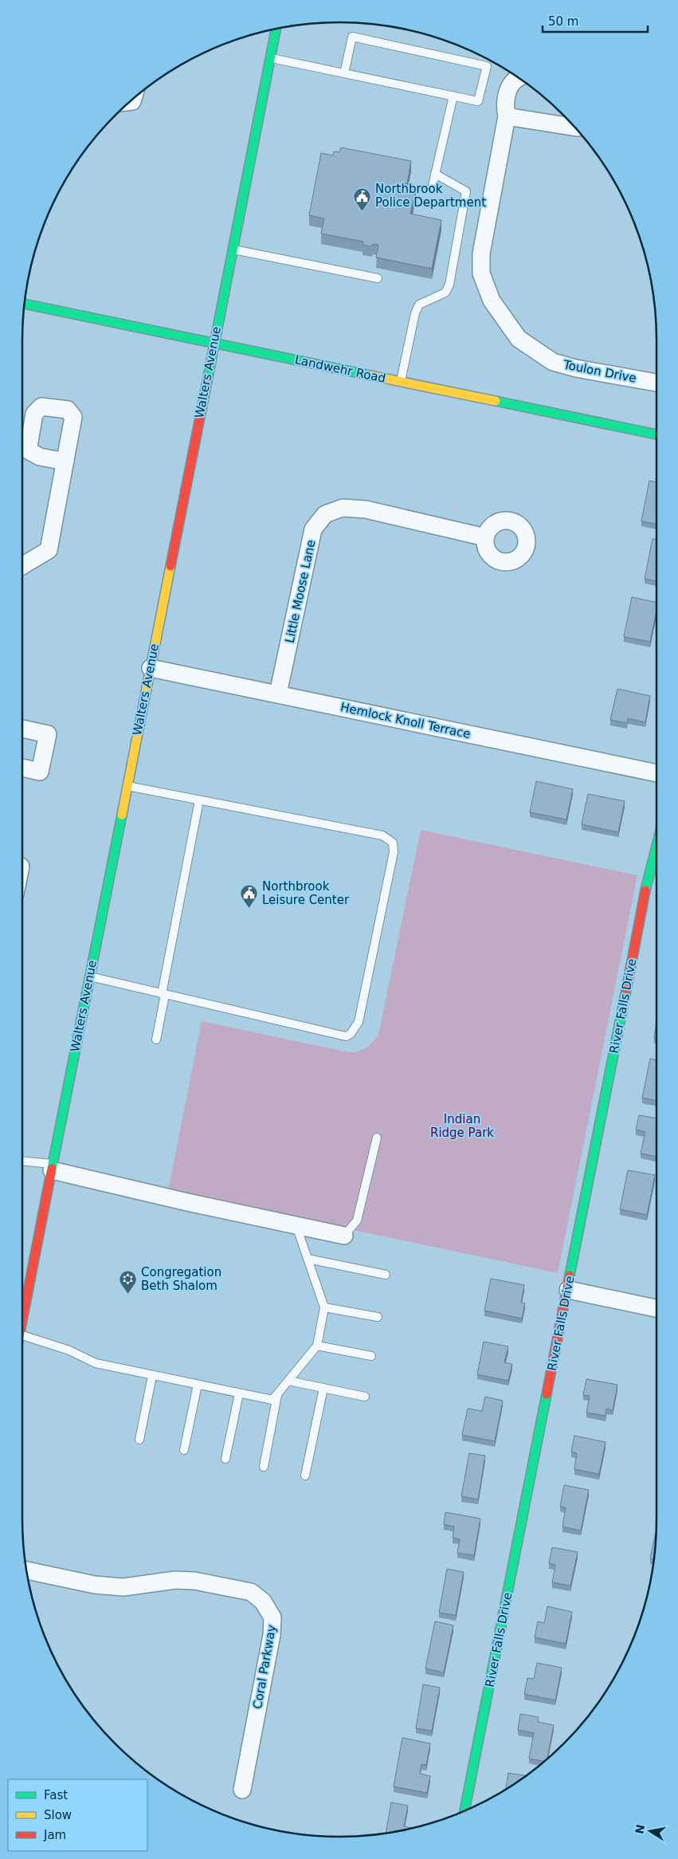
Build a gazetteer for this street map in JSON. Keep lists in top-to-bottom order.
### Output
{
  "streets": {
    "main road": ["Landwehr Road", "Walters Avenue", "River Falls Drive"],
    "street": [
      "Toulon Drive",
      "Little Moose Lane",
      "Hemlock Knoll Terrace",
      "Coral Parkway"
    ]
  },
  "crossings": [
    ["Landwehr Road", "Walters Avenue"],
    ["Walters Avenue", "Hemlock Knoll Terrace"],
    ["Little Moose Lane", "Hemlock Knoll Terrace"]
  ],
  "parks": ["Indian Ridge Park"],
  "places": {
    "public building": ["Northbrook Police Department", "Northbrook Leisure Center"],
    "synagogue": ["Congregation Beth Shalom"]
  },
  "legend": ["Fast", "Slow", "Jam"],
  "scale_bar": "50 m",
  "north": "left"
}
